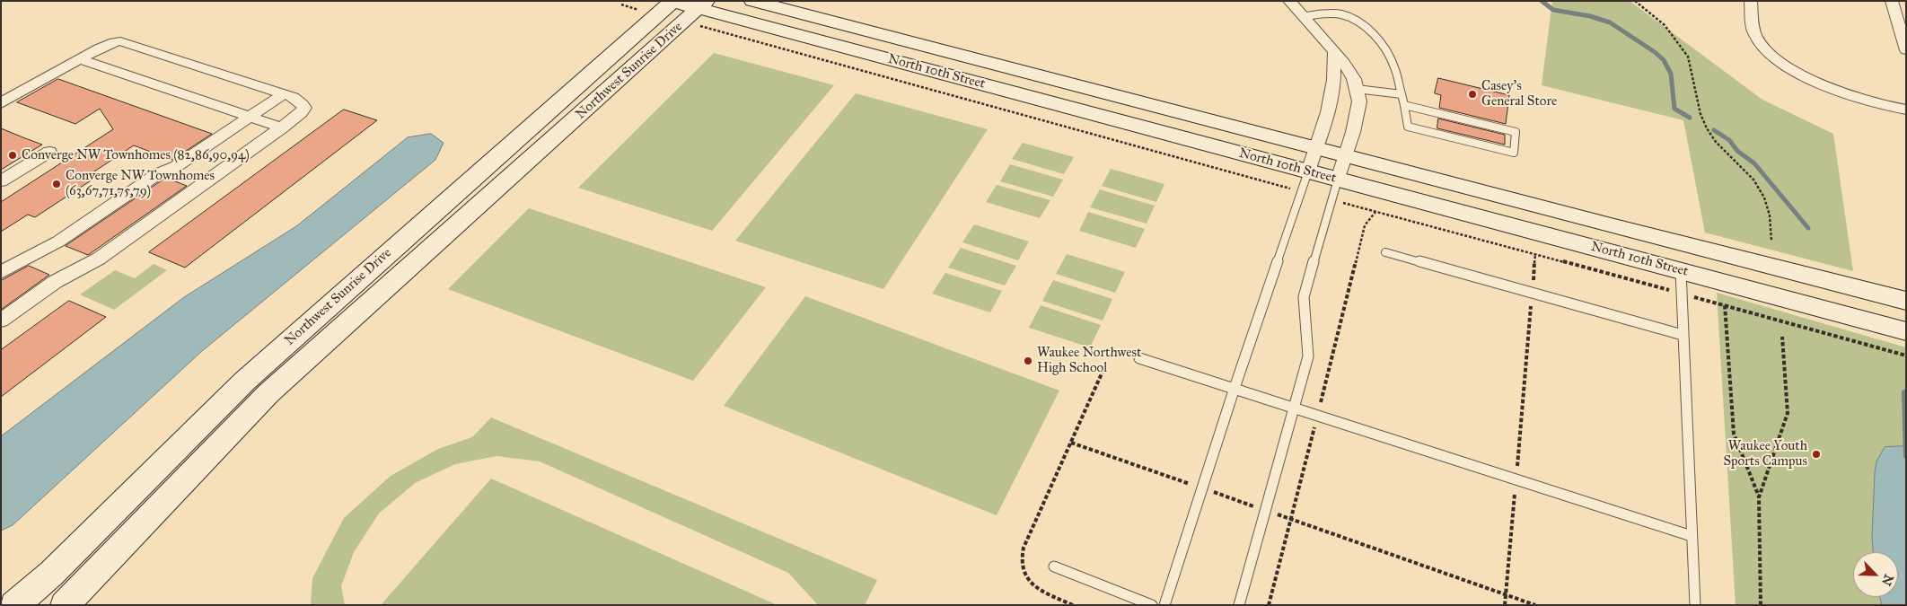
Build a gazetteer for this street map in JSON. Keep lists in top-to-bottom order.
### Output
{
  "streets": {
    "main road": ["Northwest Sunrise Drive", "North 10th Street"]
  },
  "crossings": [
    ["Northwest Sunrise Drive", "North 10th Street"]
  ],
  "places": [
    "Casey's General Store",
    "Converge NW Townhomes (82,86,90,94)",
    "Converge NW Townhomes (63,67,71,75,79)",
    "Waukee Northwest High School",
    "Waukee Youth Sports Campus"
  ],
  "north": "bottom right"
}
